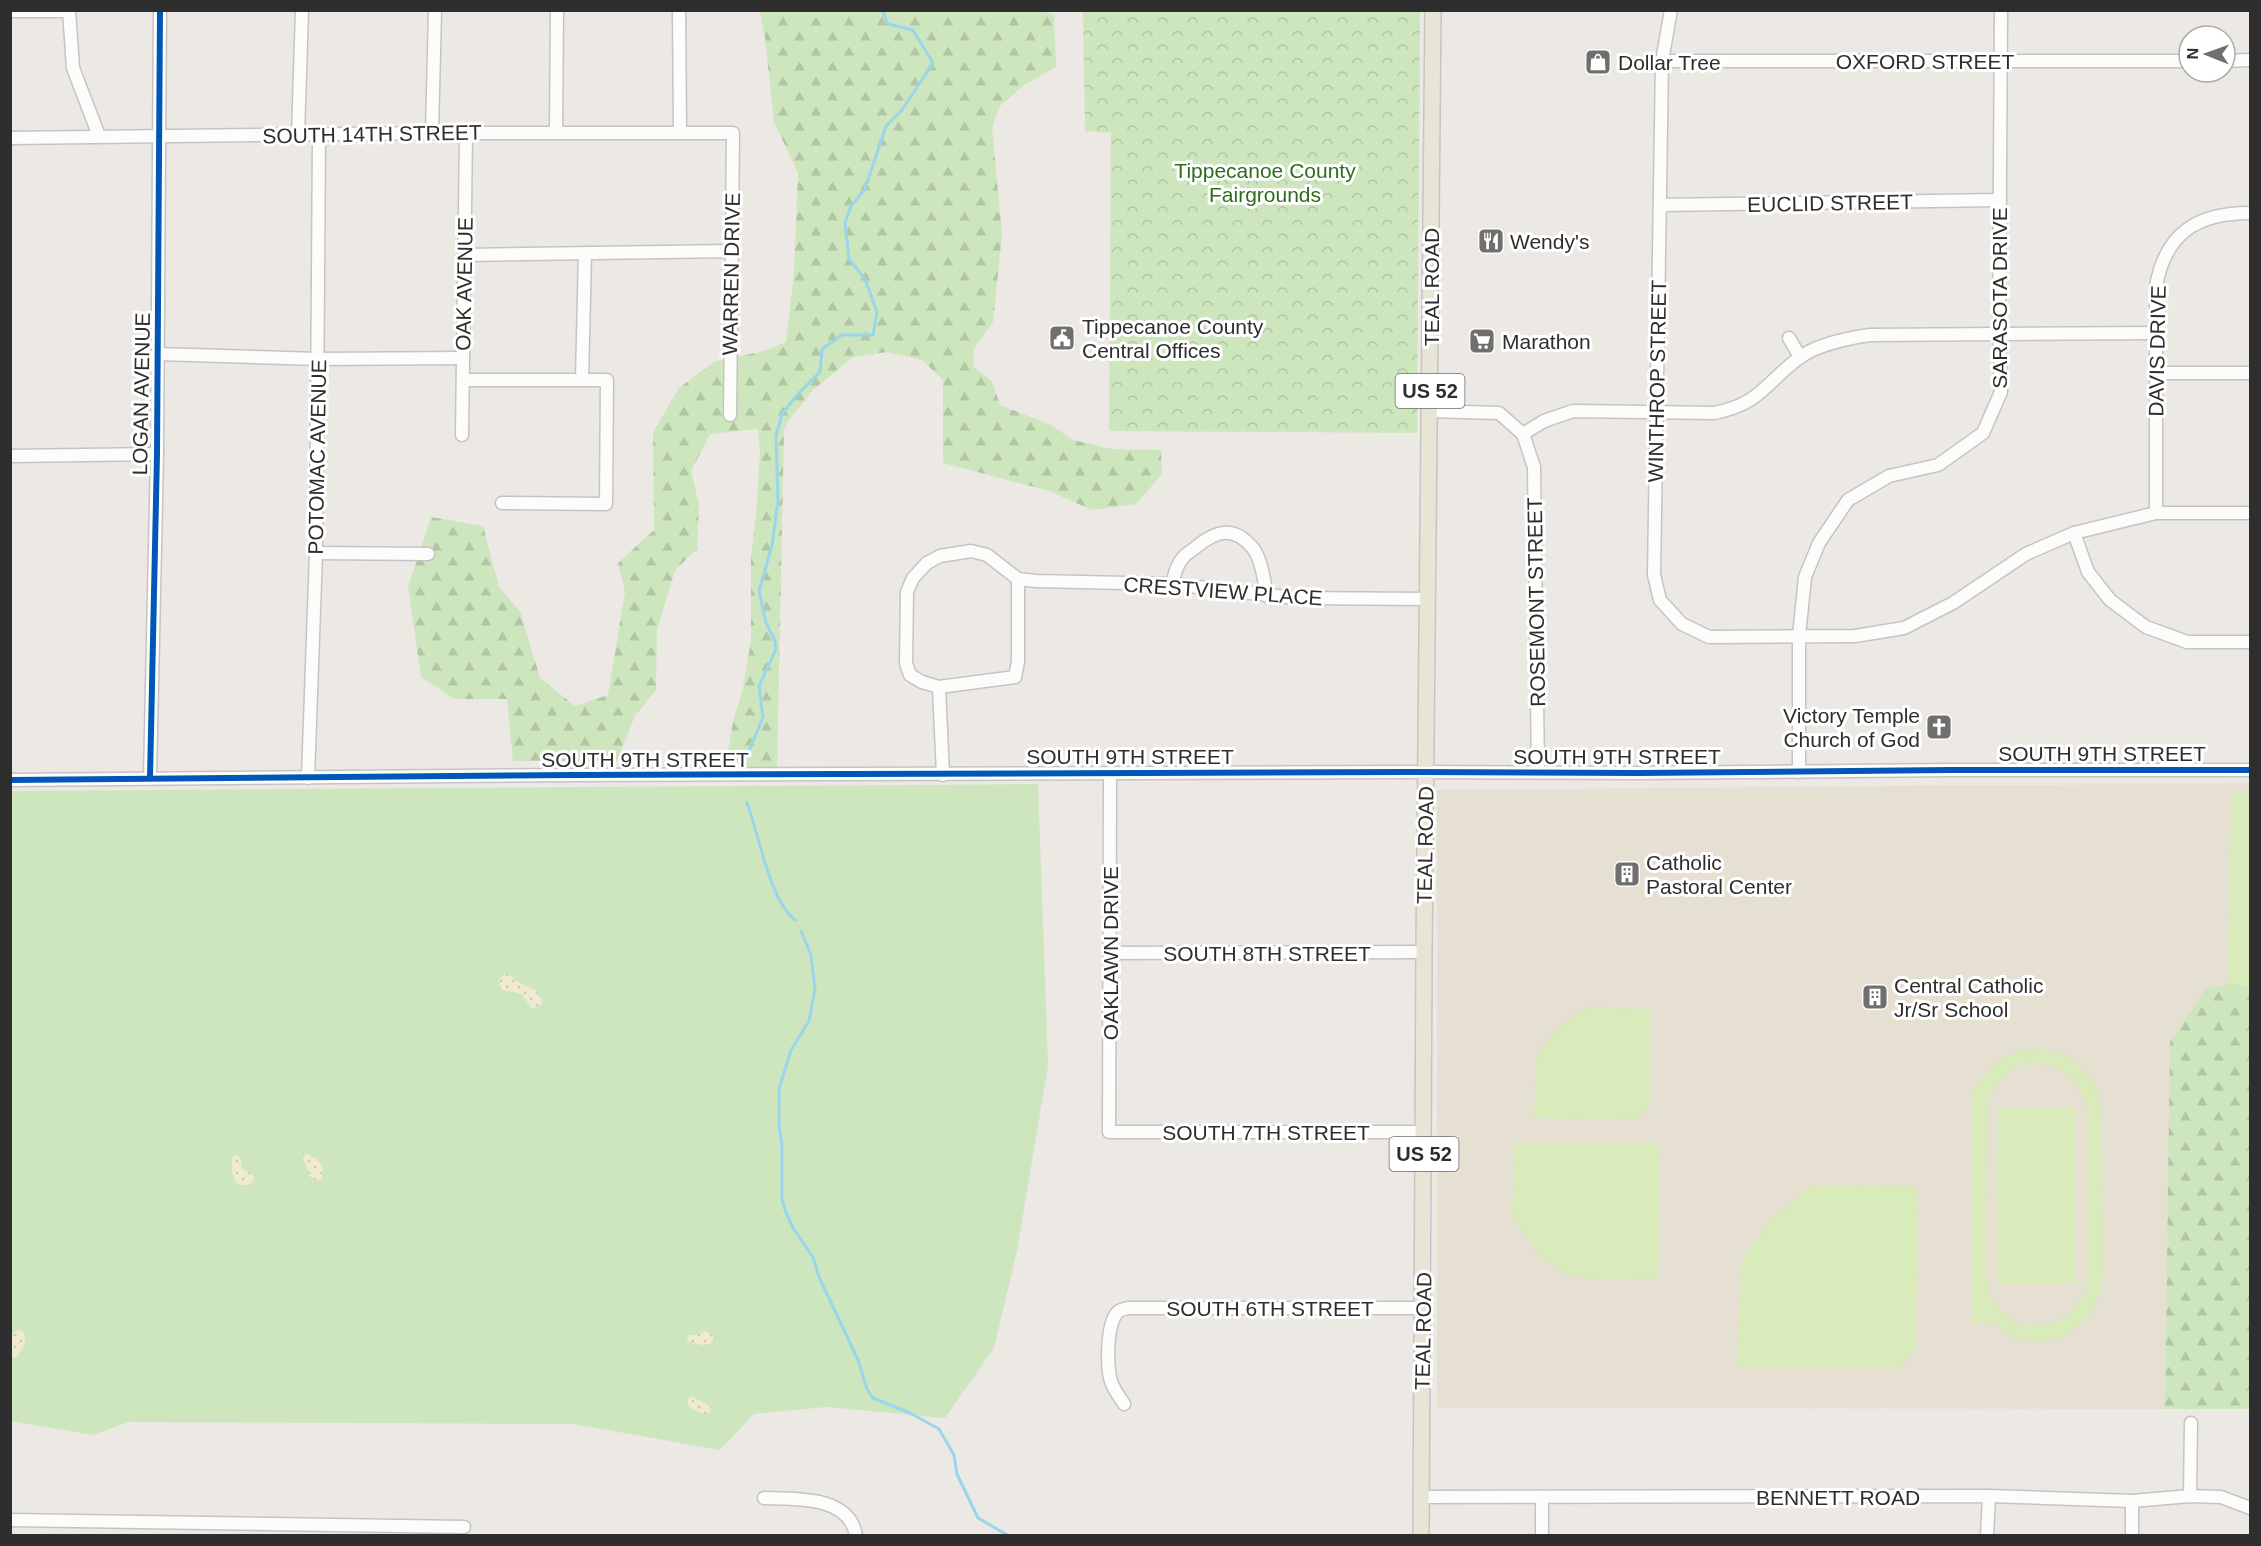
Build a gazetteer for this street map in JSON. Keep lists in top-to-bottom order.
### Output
{
  "streets": {
    "main road": ["TEAL ROAD", "US 52"],
    "street": [
      "OXFORD STREET",
      "SOUTH 14TH STREET",
      "EUCLID STREET",
      "WARREN DRIVE",
      "OAK AVENUE",
      "SARASOTA DRIVE",
      "DAVIS DRIVE",
      "WINTHROP STREET",
      "LOGAN AVENUE",
      "POTOMAC AVENUE",
      "CRESTVIEW PLACE",
      "ROSEMONT STREET",
      "SOUTH 9TH STREET",
      "OAKLAWN DRIVE",
      "SOUTH 8TH STREET",
      "SOUTH 7TH STREET",
      "SOUTH 6TH STREET",
      "BENNETT ROAD"
    ]
  },
  "crossings": [
    ["OXFORD STREET", "SARASOTA DRIVE"],
    ["OXFORD STREET", "WINTHROP STREET"],
    ["SOUTH 14TH STREET", "WARREN DRIVE"],
    ["SOUTH 14TH STREET", "OAK AVENUE"],
    ["SOUTH 14TH STREET", "LOGAN AVENUE"],
    ["SOUTH 14TH STREET", "POTOMAC AVENUE"],
    ["EUCLID STREET", "SARASOTA DRIVE"],
    ["EUCLID STREET", "WINTHROP STREET"],
    ["TEAL ROAD", "CRESTVIEW PLACE"],
    ["TEAL ROAD", "SOUTH 9TH STREET"],
    ["TEAL ROAD", "SOUTH 8TH STREET"],
    ["TEAL ROAD", "SOUTH 7TH STREET"],
    ["TEAL ROAD", "SOUTH 6TH STREET"],
    ["TEAL ROAD", "BENNETT ROAD"],
    ["SARASOTA DRIVE", "WINTHROP STREET"],
    ["SARASOTA DRIVE", "SOUTH 9TH STREET"],
    ["DAVIS DRIVE", "WINTHROP STREET"],
    ["LOGAN AVENUE", "SOUTH 9TH STREET"],
    ["POTOMAC AVENUE", "SOUTH 9TH STREET"],
    ["ROSEMONT STREET", "SOUTH 9TH STREET"],
    ["SOUTH 9TH STREET", "OAKLAWN DRIVE"],
    ["OAKLAWN DRIVE", "SOUTH 8TH STREET"],
    ["OAKLAWN DRIVE", "SOUTH 7TH STREET"]
  ],
  "parks": ["Tippecanoe County Fairgrounds"],
  "places": {
    "shop": ["Dollar Tree"],
    "restaurant": ["Wendy's"],
    "public building": ["Tippecanoe County Central Offices"],
    "supermarket": ["Marathon"],
    "church": ["Victory Temple Church of God"],
    "building": ["Catholic Pastoral Center", "Central Catholic Jr/Sr School"]
  },
  "north": "left"
}
